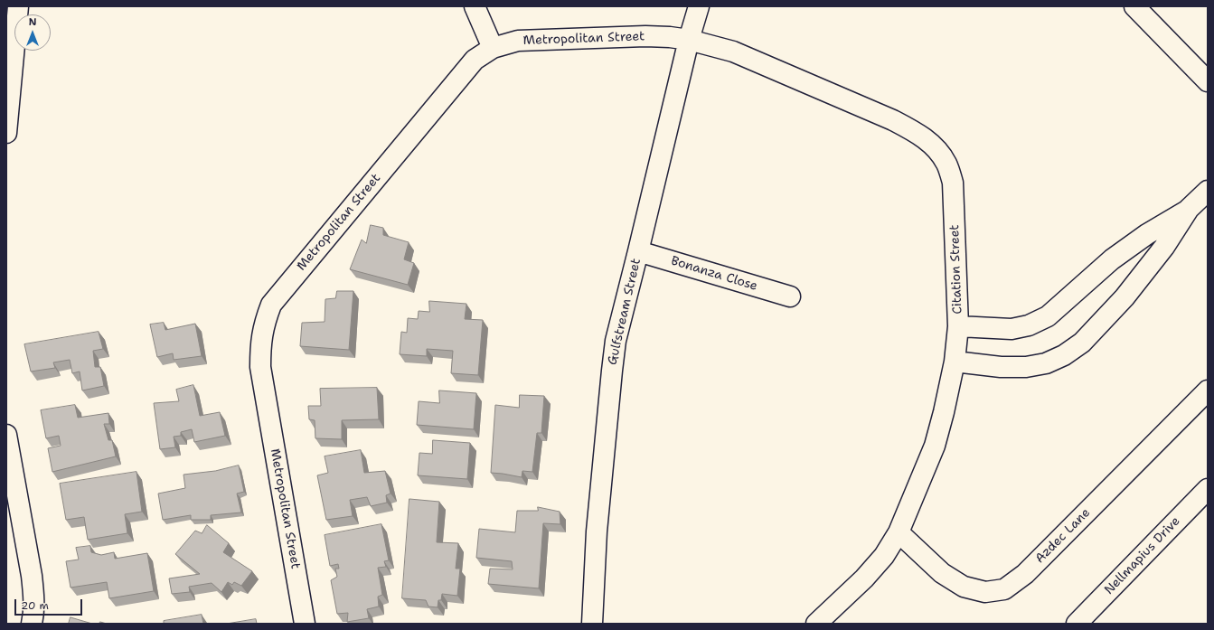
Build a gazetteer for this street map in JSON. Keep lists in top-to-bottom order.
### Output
{
  "streets": {
    "street": [
      "Metropolitan Street",
      "Citation Street",
      "Bonanza Close",
      "Gulfstream Street",
      "Azdec Lane",
      "Nellmapius Drive"
    ]
  },
  "crossings": [
    ["Metropolitan Street", "Citation Street"],
    ["Metropolitan Street", "Gulfstream Street"],
    ["Citation Street", "Gulfstream Street"],
    ["Citation Street", "Azdec Lane"],
    ["Bonanza Close", "Gulfstream Street"]
  ],
  "scale_bar": "20 m",
  "north": "top"
}
